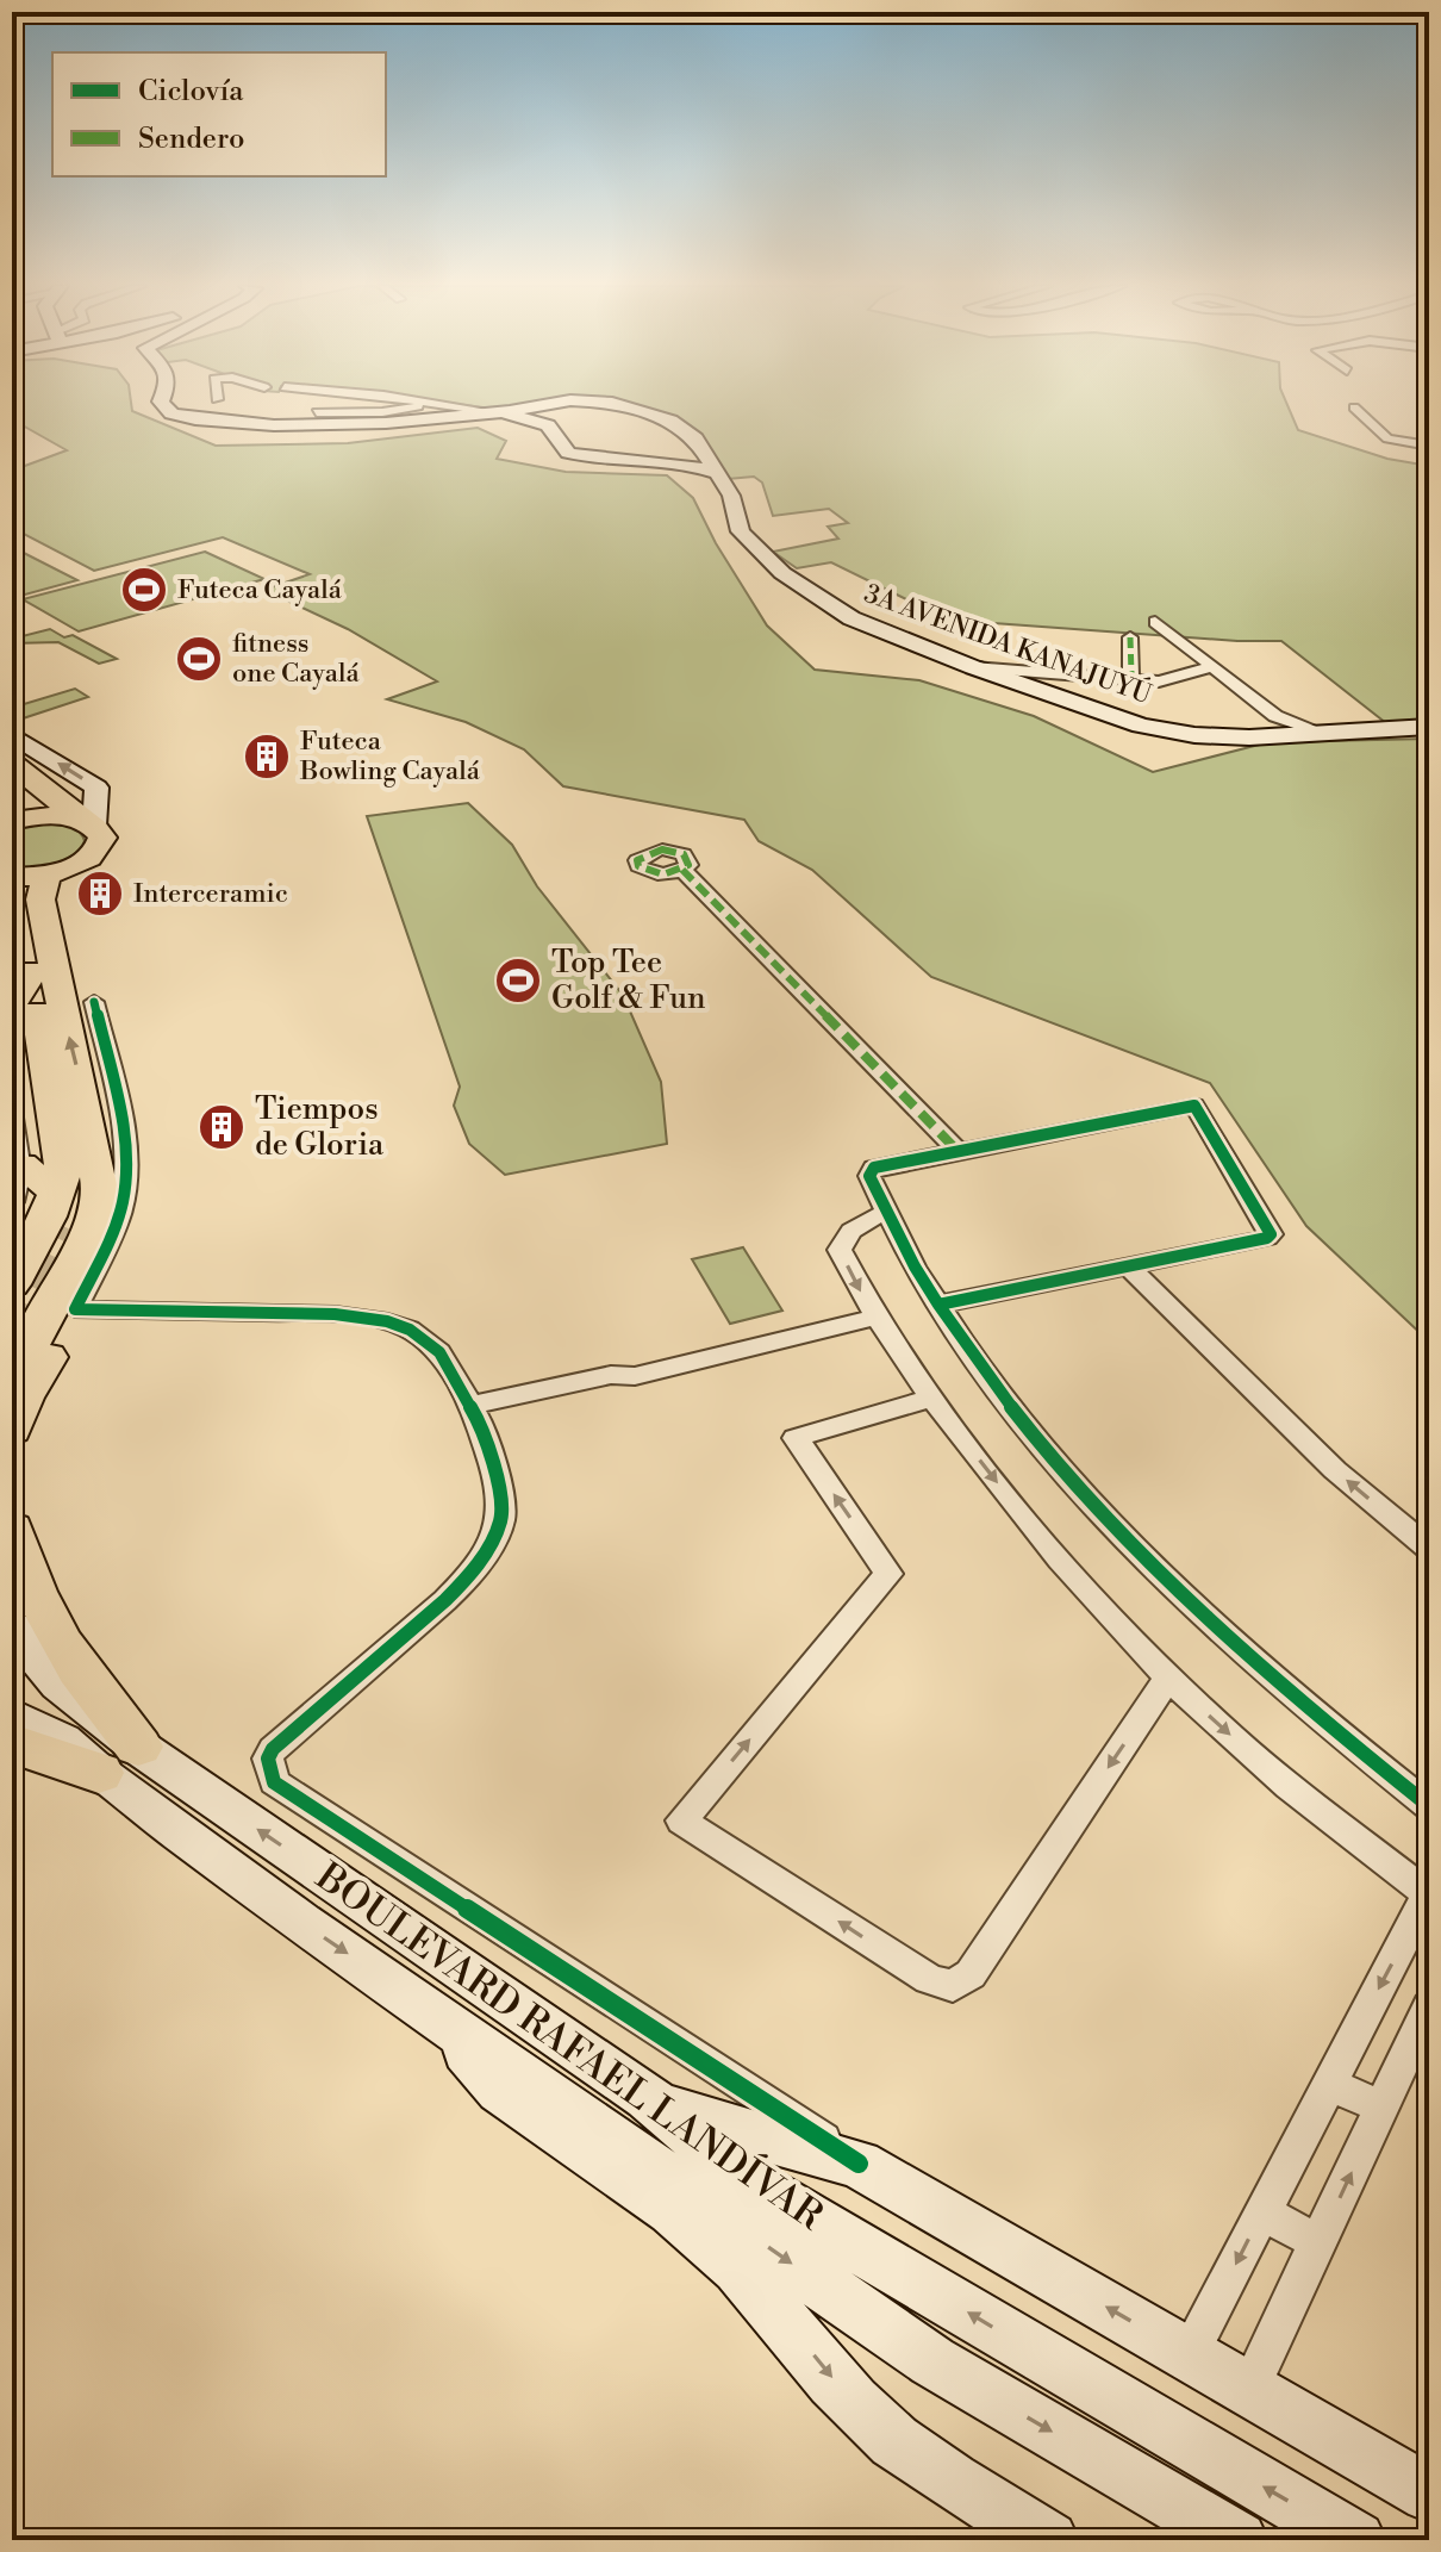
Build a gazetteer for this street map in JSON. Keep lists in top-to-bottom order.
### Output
{
  "streets": {
    "street": ["3A AVENIDA KANAJUYÚ", "BOULEVARD RAFAEL LANDÍVAR"]
  },
  "places": {
    "sports": ["Futeca Cayalá", "fitness one Cayalá", "Top Tee Golf & Fun"],
    "building": ["Futeca Bowling Cayalá", "Interceramic", "Tiempos de Gloria"]
  },
  "legend": ["Ciclovía", "Sendero"]
}
